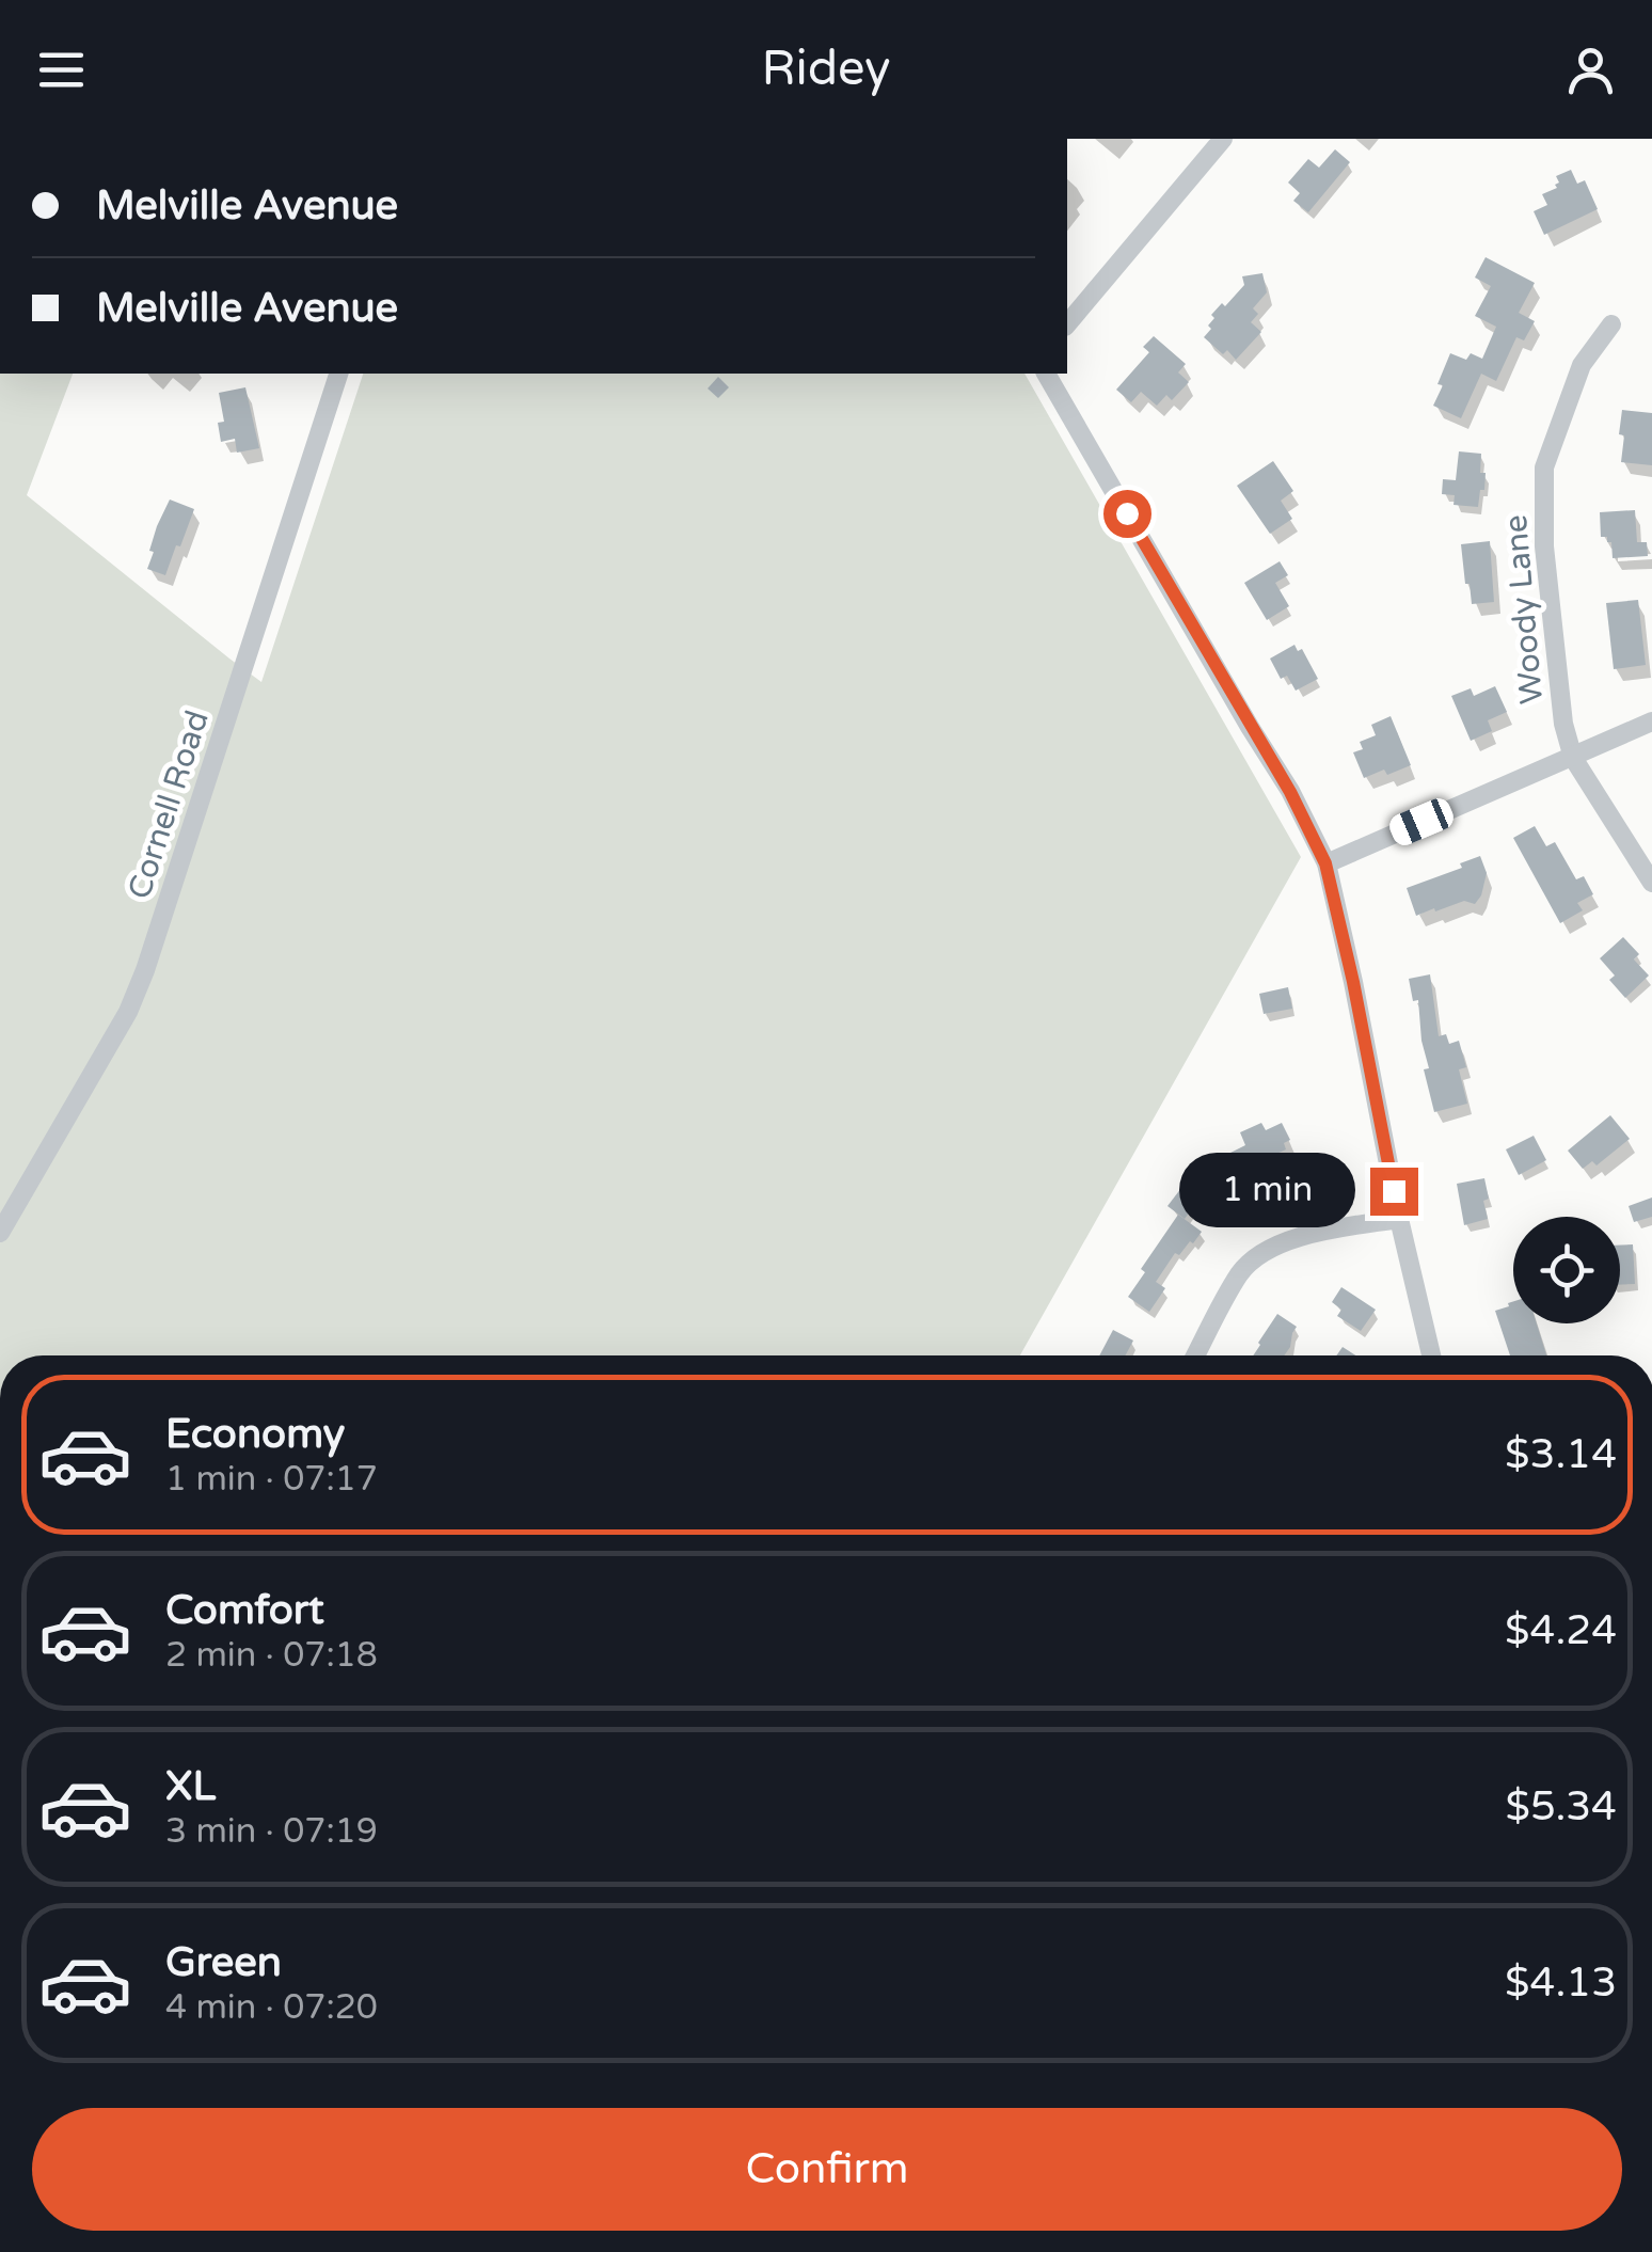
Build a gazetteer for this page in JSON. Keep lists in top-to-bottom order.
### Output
{
  "streets": {
    "street": ["Woody Lane", "Cornell Road"]
  },
  "page": {
    "header": "Ridey",
    "banner": ["Melville Avenue", "Melville Avenue"],
    "bubble": "1 min",
    "list": [
      {
        "name": "Economy",
        "note": "1 min · 07:17",
        "value": "$3.14"
      },
      {
        "name": "Comfort",
        "note": "2 min · 07:18",
        "value": "$4.24"
      },
      {
        "name": "XL",
        "note": "3 min · 07:19",
        "value": "$5.34"
      },
      {
        "name": "Green",
        "note": "4 min · 07:20",
        "value": "$4.13"
      }
    ],
    "buttons": "Confirm"
  }
}
